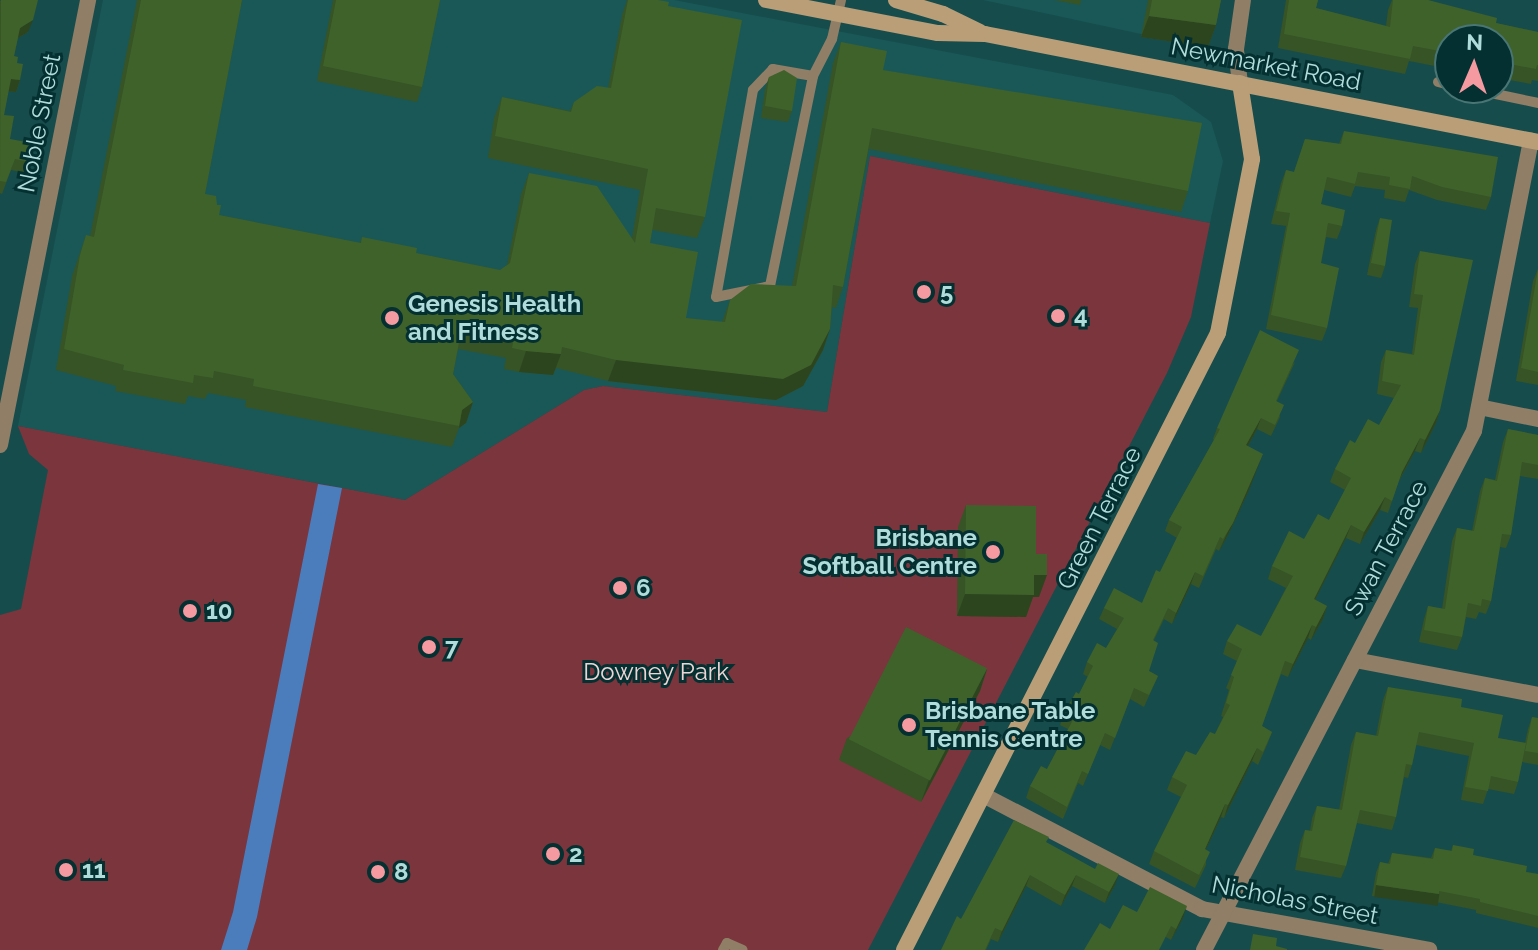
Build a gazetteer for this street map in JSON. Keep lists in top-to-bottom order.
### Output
{
  "streets": {
    "street": [
      "Newmarket Road",
      "Noble Street",
      "Green Terrace",
      "Swan Terrace",
      "Nicholas Street"
    ]
  },
  "crossings": [
    ["Newmarket Road", "Green Terrace"],
    ["Newmarket Road", "Swan Terrace"],
    ["Green Terrace", "Nicholas Street"],
    ["Swan Terrace", "Nicholas Street"]
  ],
  "parks": ["Downey Park"],
  "places": [
    "5",
    "4",
    "Genesis Health and Fitness",
    "Brisbane Softball Centre",
    "6",
    "10",
    "7",
    "Brisbane Table Tennis Centre",
    "2",
    "11",
    "8"
  ],
  "north": "top"
}
